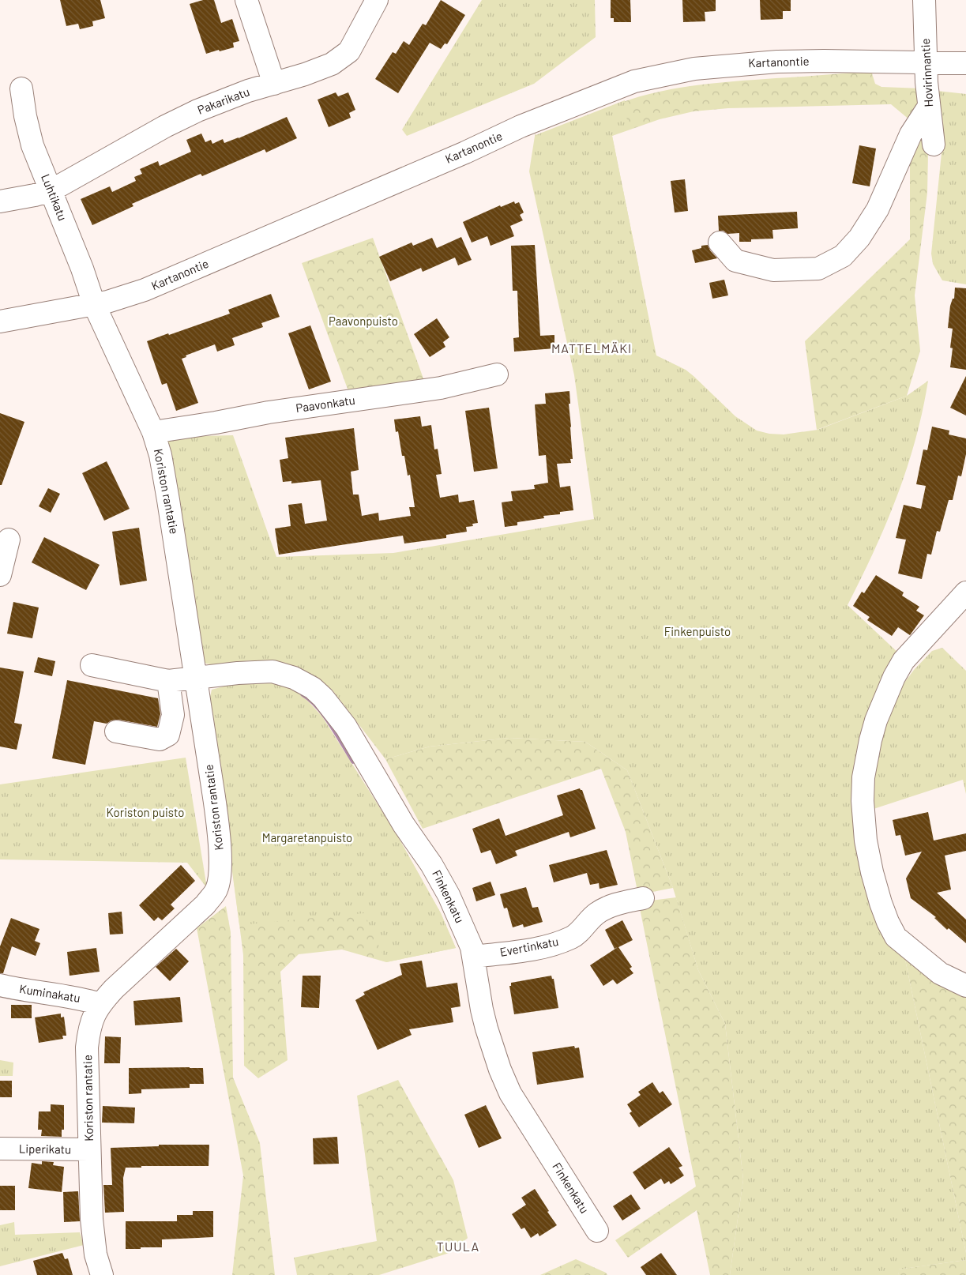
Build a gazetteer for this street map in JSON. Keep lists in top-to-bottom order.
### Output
{
  "streets": {
    "street": [
      "Kartanontie",
      "Hovirinnantie",
      "Pakarikatu",
      "Luhtikatu",
      "Paavonkatu",
      "Koriston rantatie",
      "Finkenkatu",
      "Evertinkatu",
      "Kuminakatu",
      "Liperikatu"
    ]
  },
  "crossings": [
    ["Kartanontie", "Hovirinnantie"],
    ["Kartanontie", "Luhtikatu"],
    ["Kartanontie", "Koriston rantatie"],
    ["Pakarikatu", "Luhtikatu"],
    ["Luhtikatu", "Koriston rantatie"],
    ["Paavonkatu", "Koriston rantatie"],
    ["Koriston rantatie", "Finkenkatu"],
    ["Koriston rantatie", "Kuminakatu"],
    ["Koriston rantatie", "Liperikatu"],
    ["Finkenkatu", "Evertinkatu"]
  ],
  "districts": ["MATTELMÄKI", "TUULA"],
  "parks": [
    "Paavonpuisto",
    "Finkenpuisto",
    "Koriston puisto",
    "Margaretanpuisto"
  ]
}
